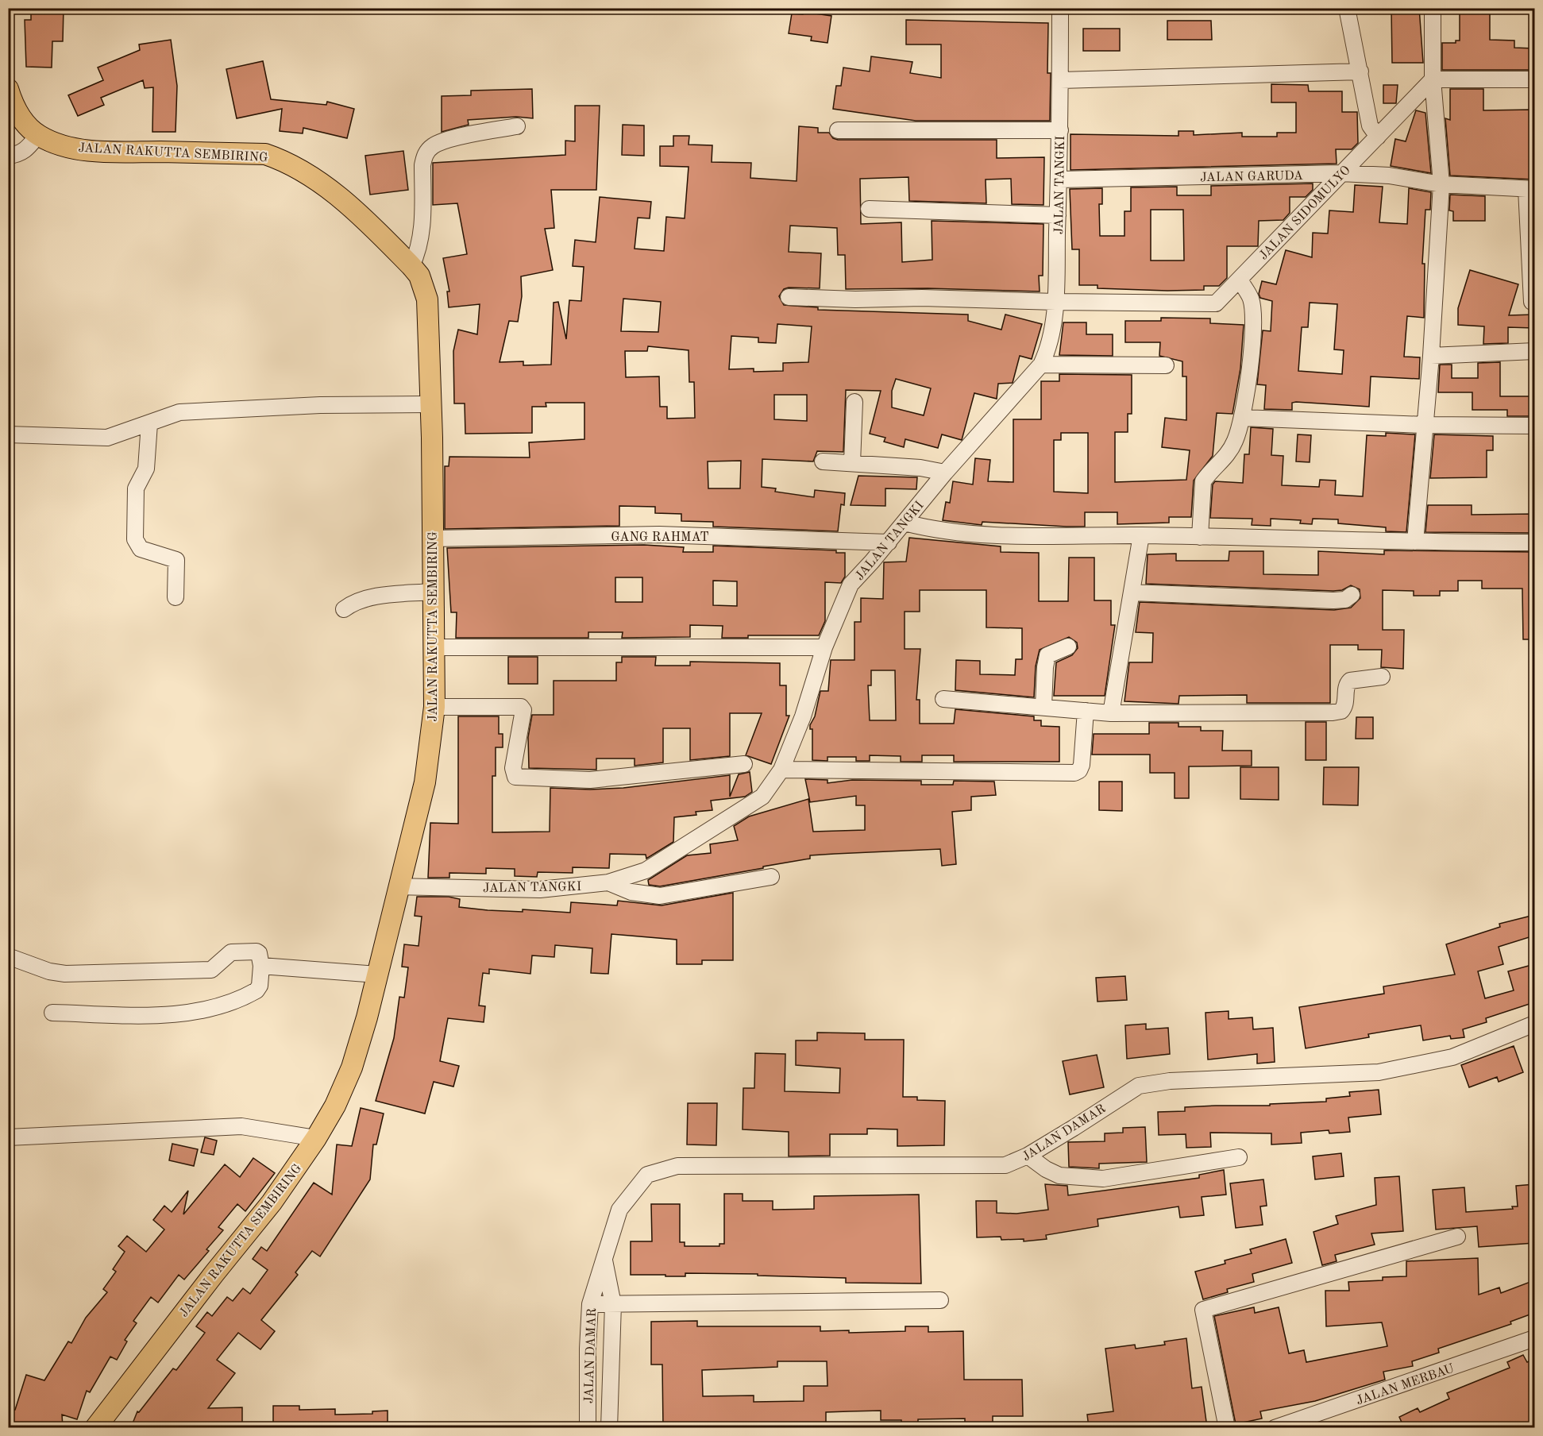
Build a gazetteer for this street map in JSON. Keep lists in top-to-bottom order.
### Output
{
  "streets": {
    "main road": ["JALAN RAKUTTA SEMBIRING"],
    "street": [
      "JALAN GARUDA",
      "JALAN TANGKI",
      "JALAN SIDOMULYO",
      "GANG RAHMAT",
      "JALAN DAMAR",
      "JALAN MERBAU"
    ]
  },
  "crossings": [
    ["JALAN RAKUTTA SEMBIRING", "JALAN TANGKI"],
    ["JALAN RAKUTTA SEMBIRING", "GANG RAHMAT"],
    ["JALAN GARUDA", "JALAN TANGKI"],
    ["JALAN GARUDA", "JALAN SIDOMULYO"],
    ["JALAN TANGKI", "JALAN SIDOMULYO"],
    ["JALAN TANGKI", "GANG RAHMAT"]
  ]
}
